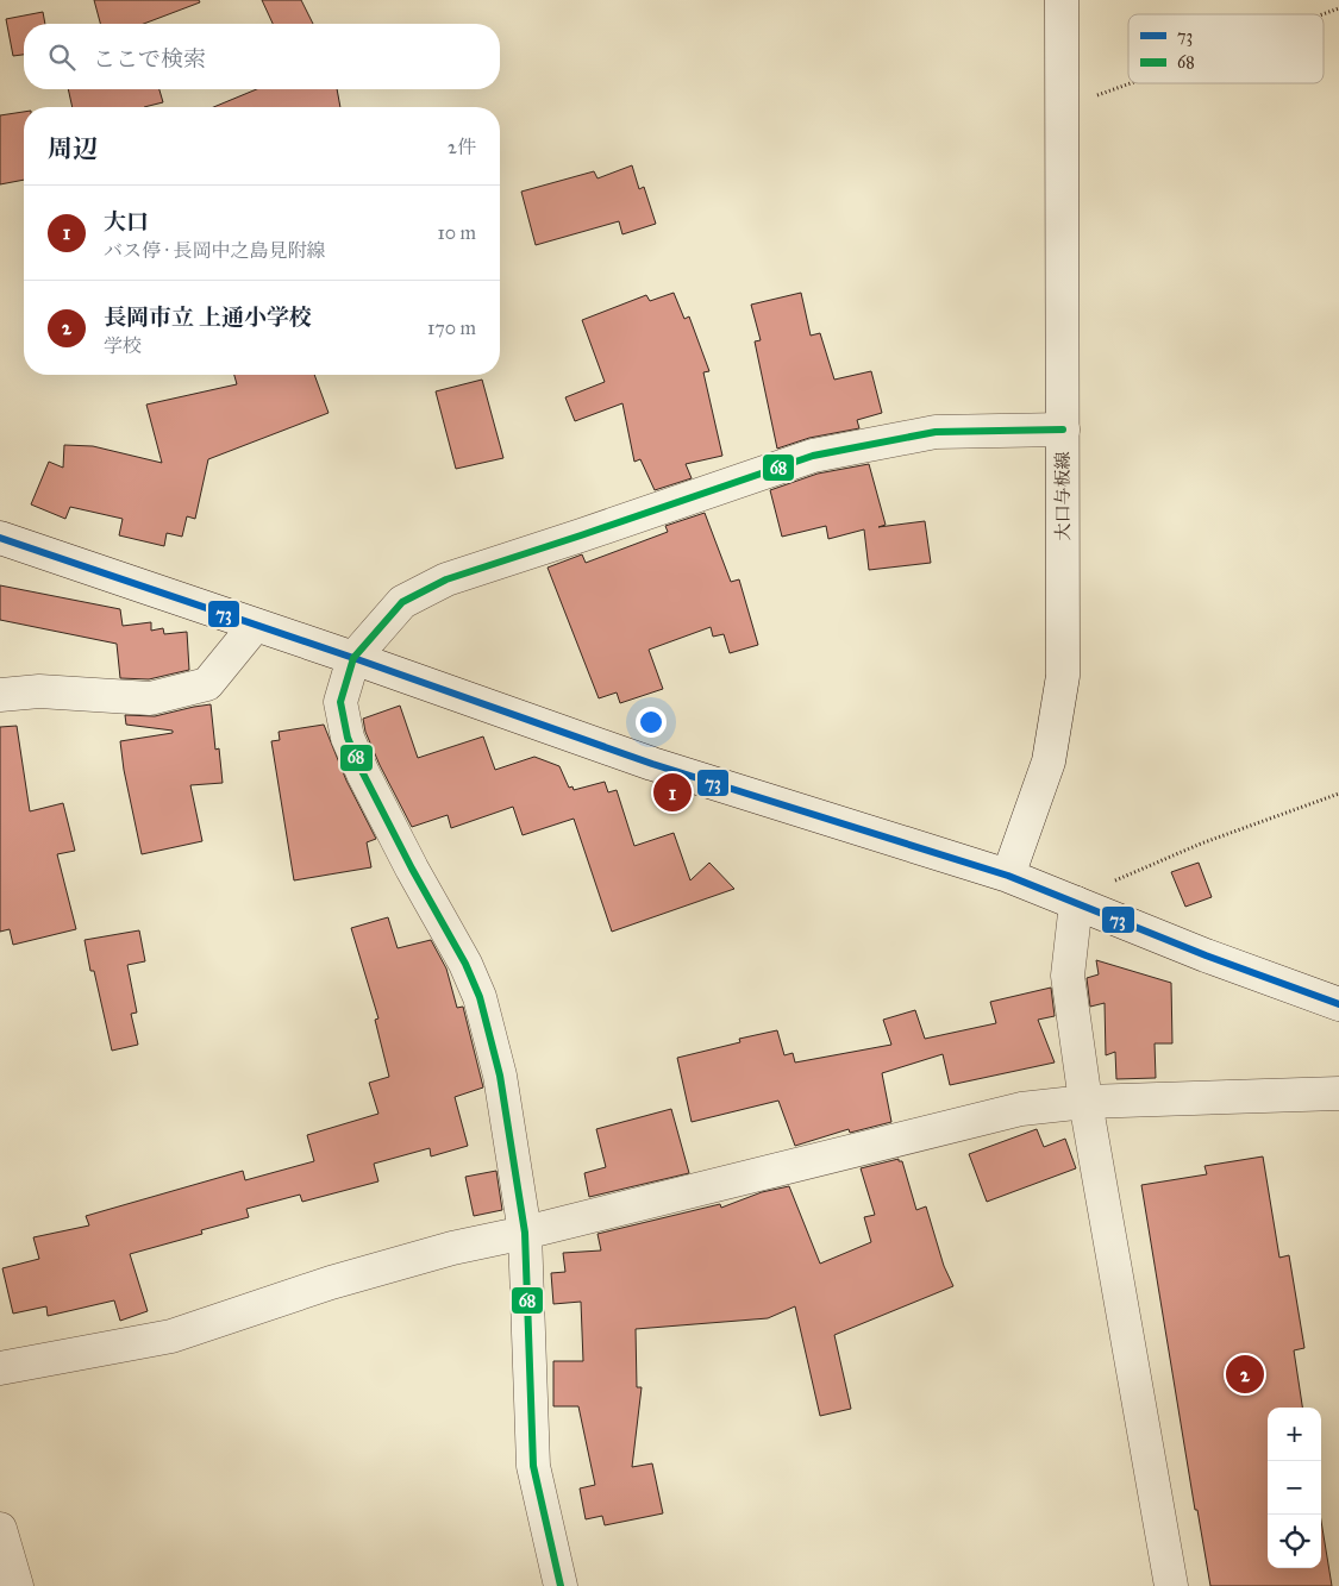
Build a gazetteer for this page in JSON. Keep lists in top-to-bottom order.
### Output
{
  "streets": {
    "street": ["大口与板線"]
  },
  "lines": ["transit line 68", "transit line 73"],
  "legend": ["73", "68"],
  "page": {
    "search": "ここで検索",
    "heading": ["周辺", "2件"],
    "list": [
      {
        "mark": "1",
        "name": "大口",
        "note": "バス停 · 長岡中之島見附線",
        "value": "10 m"
      },
      {
        "mark": "2",
        "name": "長岡市立 上通小学校",
        "note": "学校",
        "value": "170 m"
      }
    ],
    "pins": ["1", "2"],
    "map_buttons": ["+", "−"]
  }
}
